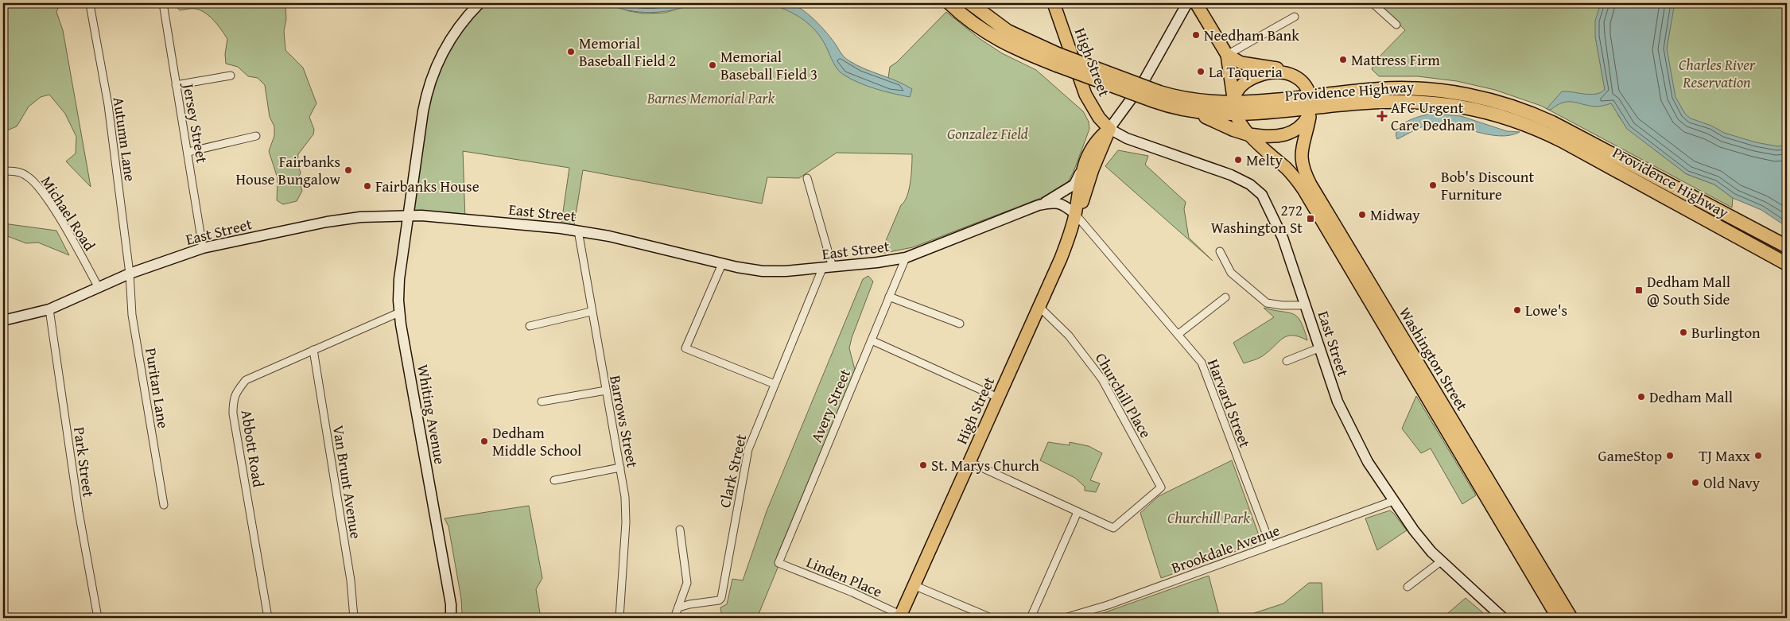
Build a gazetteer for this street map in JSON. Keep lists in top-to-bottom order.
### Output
{
  "streets": {
    "highway": ["Providence Highway"],
    "main road": [
      "High Street",
      "East Street",
      "Washington Street",
      "Whiting Avenue"
    ],
    "street": [
      "Jersey Street",
      "Autumn Lane",
      "Michael Road",
      "Puritan Lane",
      "Churchill Place",
      "Harvard Street",
      "Avery Street",
      "Barrows Street",
      "Abbott Road",
      "Park Street",
      "Clark Street",
      "Van Brunt Avenue",
      "Brookdale Avenue",
      "Linden Place"
    ]
  },
  "crossings": [
    ["High Street", "East Street"],
    ["High Street", "Churchill Place"],
    ["High Street", "Harvard Street"],
    ["High Street", "Linden Place"],
    ["Providence Highway", "Washington Street"],
    ["Jersey Street", "East Street"],
    ["Autumn Lane", "East Street"],
    ["Autumn Lane", "Puritan Lane"],
    ["East Street", "Michael Road"],
    ["East Street", "Puritan Lane"],
    ["East Street", "Harvard Street"],
    ["East Street", "Avery Street"],
    ["East Street", "Whiting Avenue"],
    ["East Street", "Barrows Street"],
    ["East Street", "Park Street"],
    ["East Street", "Clark Street"],
    ["East Street", "Brookdale Avenue"],
    ["Harvard Street", "Brookdale Avenue"],
    ["Avery Street", "Linden Place"],
    ["Whiting Avenue", "Abbott Road"],
    ["Abbott Road", "Van Brunt Avenue"]
  ],
  "parks": [
    "Charles River Reservation",
    "Barnes Memorial Park",
    "Gonzalez Field",
    "Churchill Park"
  ],
  "places": {
    "other": [
      "Needham Bank",
      "Memorial Baseball Field 2",
      "Mattress Firm",
      "Memorial Baseball Field 3",
      "La Taqueria",
      "Melty",
      "Fairbanks House Bungalow",
      "Bob's Discount Furniture",
      "Fairbanks House",
      "Midway",
      "Lowe's",
      "Burlington",
      "Dedham Mall",
      "Dedham Middle School",
      "GameStop",
      "TJ Maxx",
      "St. Marys Church",
      "Old Navy"
    ],
    "health": ["AFC Urgent Care Dedham"],
    "transit": ["272 Washington St", "Dedham Mall @ South Side"]
  }
}
